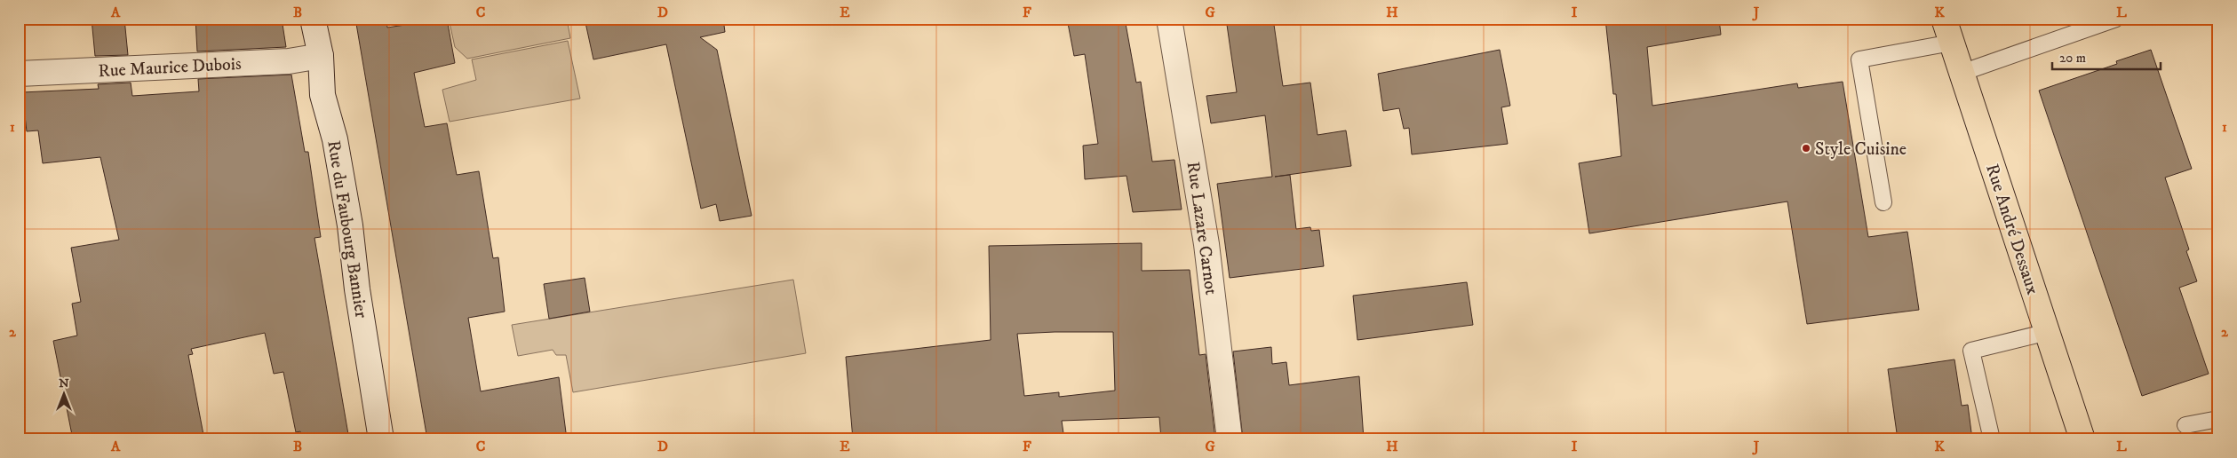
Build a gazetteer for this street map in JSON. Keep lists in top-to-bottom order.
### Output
{
  "streets": {
    "main road": ["Rue André Dessaux"],
    "street": ["Rue Maurice Dubois", "Rue Lazare Carnot", "Rue du Faubourg Bannier"]
  },
  "crossings": [
    ["Rue Maurice Dubois", "Rue du Faubourg Bannier"]
  ],
  "places": ["Style Cuisine"],
  "scale_bar": "20 m",
  "north": "top",
  "grid": {
    "columns": [
      "A",
      "B",
      "C",
      "D",
      "E",
      "F",
      "G",
      "H",
      "I",
      "J",
      "K",
      "L"
    ],
    "rows": ["1", "2"]
  }
}
